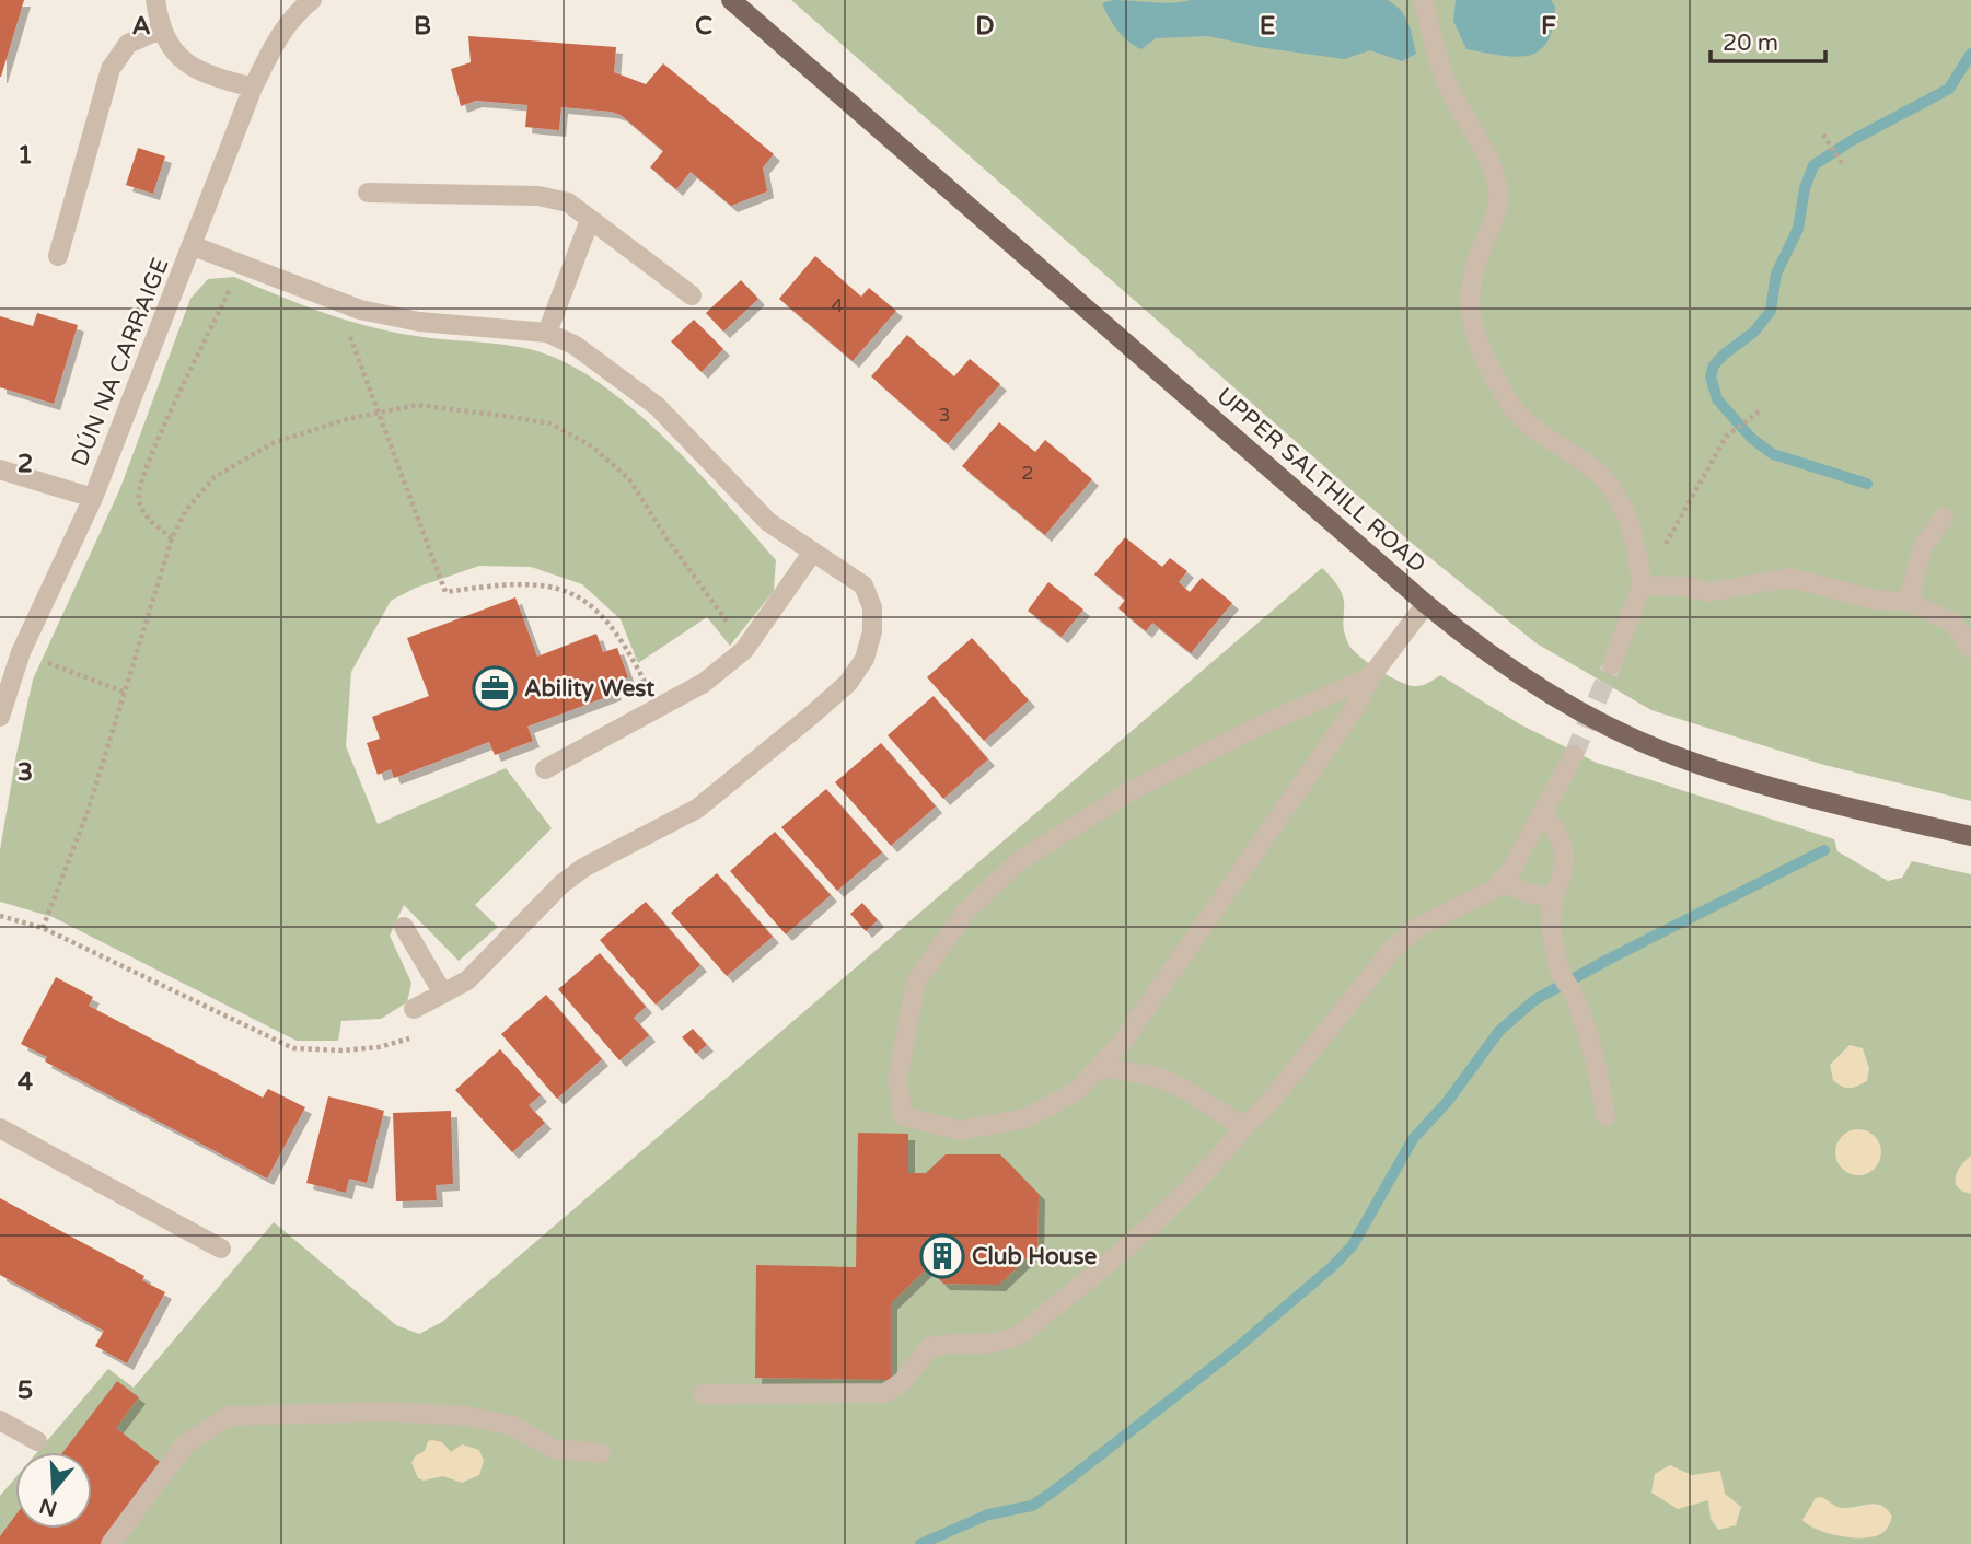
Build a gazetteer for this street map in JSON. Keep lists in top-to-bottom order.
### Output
{
  "streets": {
    "main road": ["UPPER SALTHILL ROAD"],
    "street": ["DÚN NA CARRAIGE"]
  },
  "places": {
    "office": ["Ability West"],
    "building": ["Club House"]
  },
  "house_numbers": ["4", "3", "2"],
  "scale_bar": "20 m",
  "north": "bottom",
  "grid": {
    "columns": [
      "A",
      "B",
      "C",
      "D",
      "E",
      "F"
    ],
    "rows": [
      "1",
      "2",
      "3",
      "4",
      "5"
    ]
  }
}
